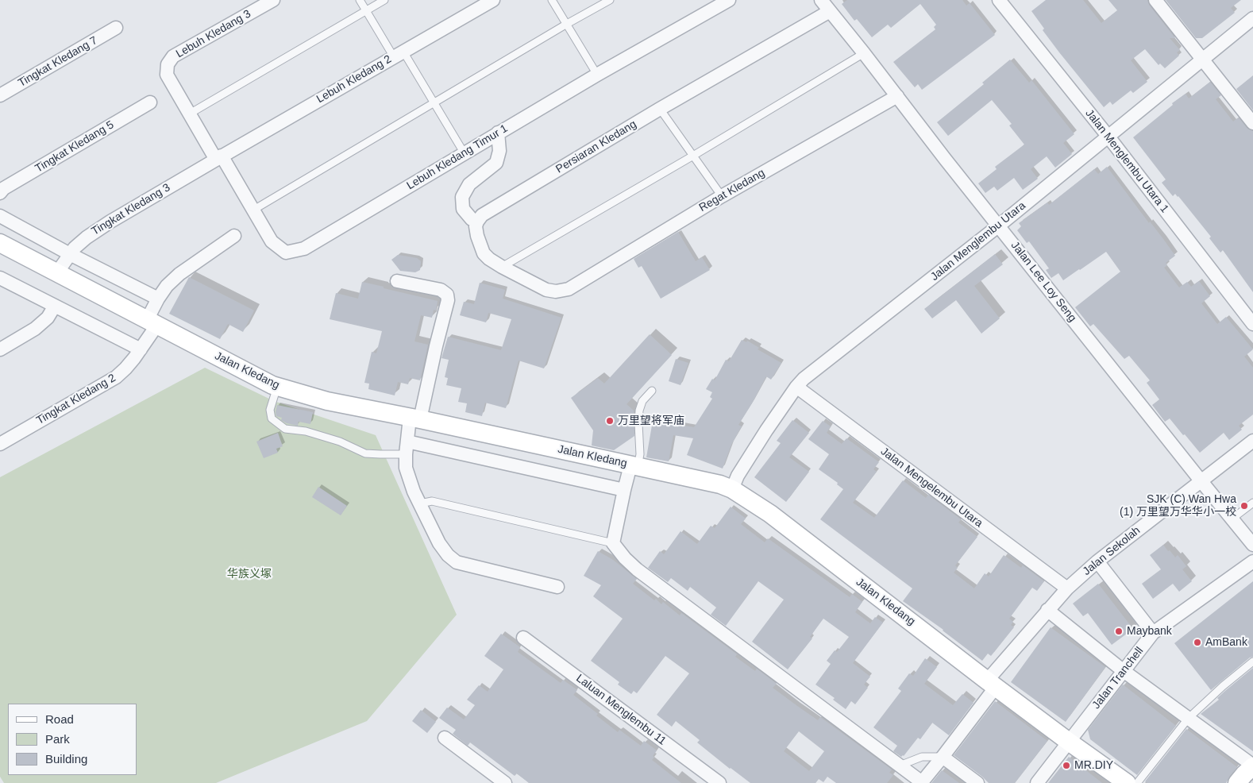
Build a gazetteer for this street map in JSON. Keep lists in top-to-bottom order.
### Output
{
  "streets": {
    "main road": ["Jalan Kledang"],
    "street": [
      "Lebuh Kledang 3",
      "Tingkat Kledang 7",
      "Lebuh Kledang 2",
      "Tingkat Kledang 5",
      "Persiaran Kledang",
      "Lebuh Kledang Timur 1",
      "Jalan Menglembu Utara 1",
      "Regat Kledang",
      "Tingkat Kledang 3",
      "Jalan Menglembu Utara",
      "Jalan Lee Loy Seng",
      "Tingkat Kledang 2",
      "Jalan Mengelembu Utara",
      "Jalan Sekolah",
      "Jalan Tranchell",
      "Laluan Menglembu 11"
    ]
  },
  "crossings": [
    ["Lebuh Kledang 3", "Lebuh Kledang 2"],
    ["Lebuh Kledang 3", "Lebuh Kledang Timur 1"],
    ["Lebuh Kledang 3", "Tingkat Kledang 3"],
    ["Lebuh Kledang 2", "Lebuh Kledang Timur 1"],
    ["Lebuh Kledang 2", "Tingkat Kledang 3"],
    ["Persiaran Kledang", "Jalan Lee Loy Seng"],
    ["Lebuh Kledang Timur 1", "Tingkat Kledang 3"],
    ["Jalan Menglembu Utara 1", "Jalan Menglembu Utara"],
    ["Regat Kledang", "Jalan Lee Loy Seng"],
    ["Tingkat Kledang 3", "Jalan Kledang"],
    ["Jalan Menglembu Utara", "Jalan Lee Loy Seng"],
    ["Jalan Menglembu Utara", "Jalan Kledang"],
    ["Jalan Menglembu Utara", "Jalan Mengelembu Utara"],
    ["Jalan Lee Loy Seng", "Jalan Sekolah"],
    ["Jalan Kledang", "Tingkat Kledang 2"],
    ["Jalan Kledang", "Jalan Sekolah"],
    ["Jalan Kledang", "Jalan Tranchell"],
    ["Jalan Mengelembu Utara", "Jalan Sekolah"]
  ],
  "parks": ["华族义塚"],
  "places": [
    "万里望将军庙",
    "SJK (C) Wan Hwa (1) 万里望万华华小一校",
    "Maybank",
    "AmBank",
    "MR.DIY"
  ],
  "legend": ["Road", "Park", "Building"]
}
